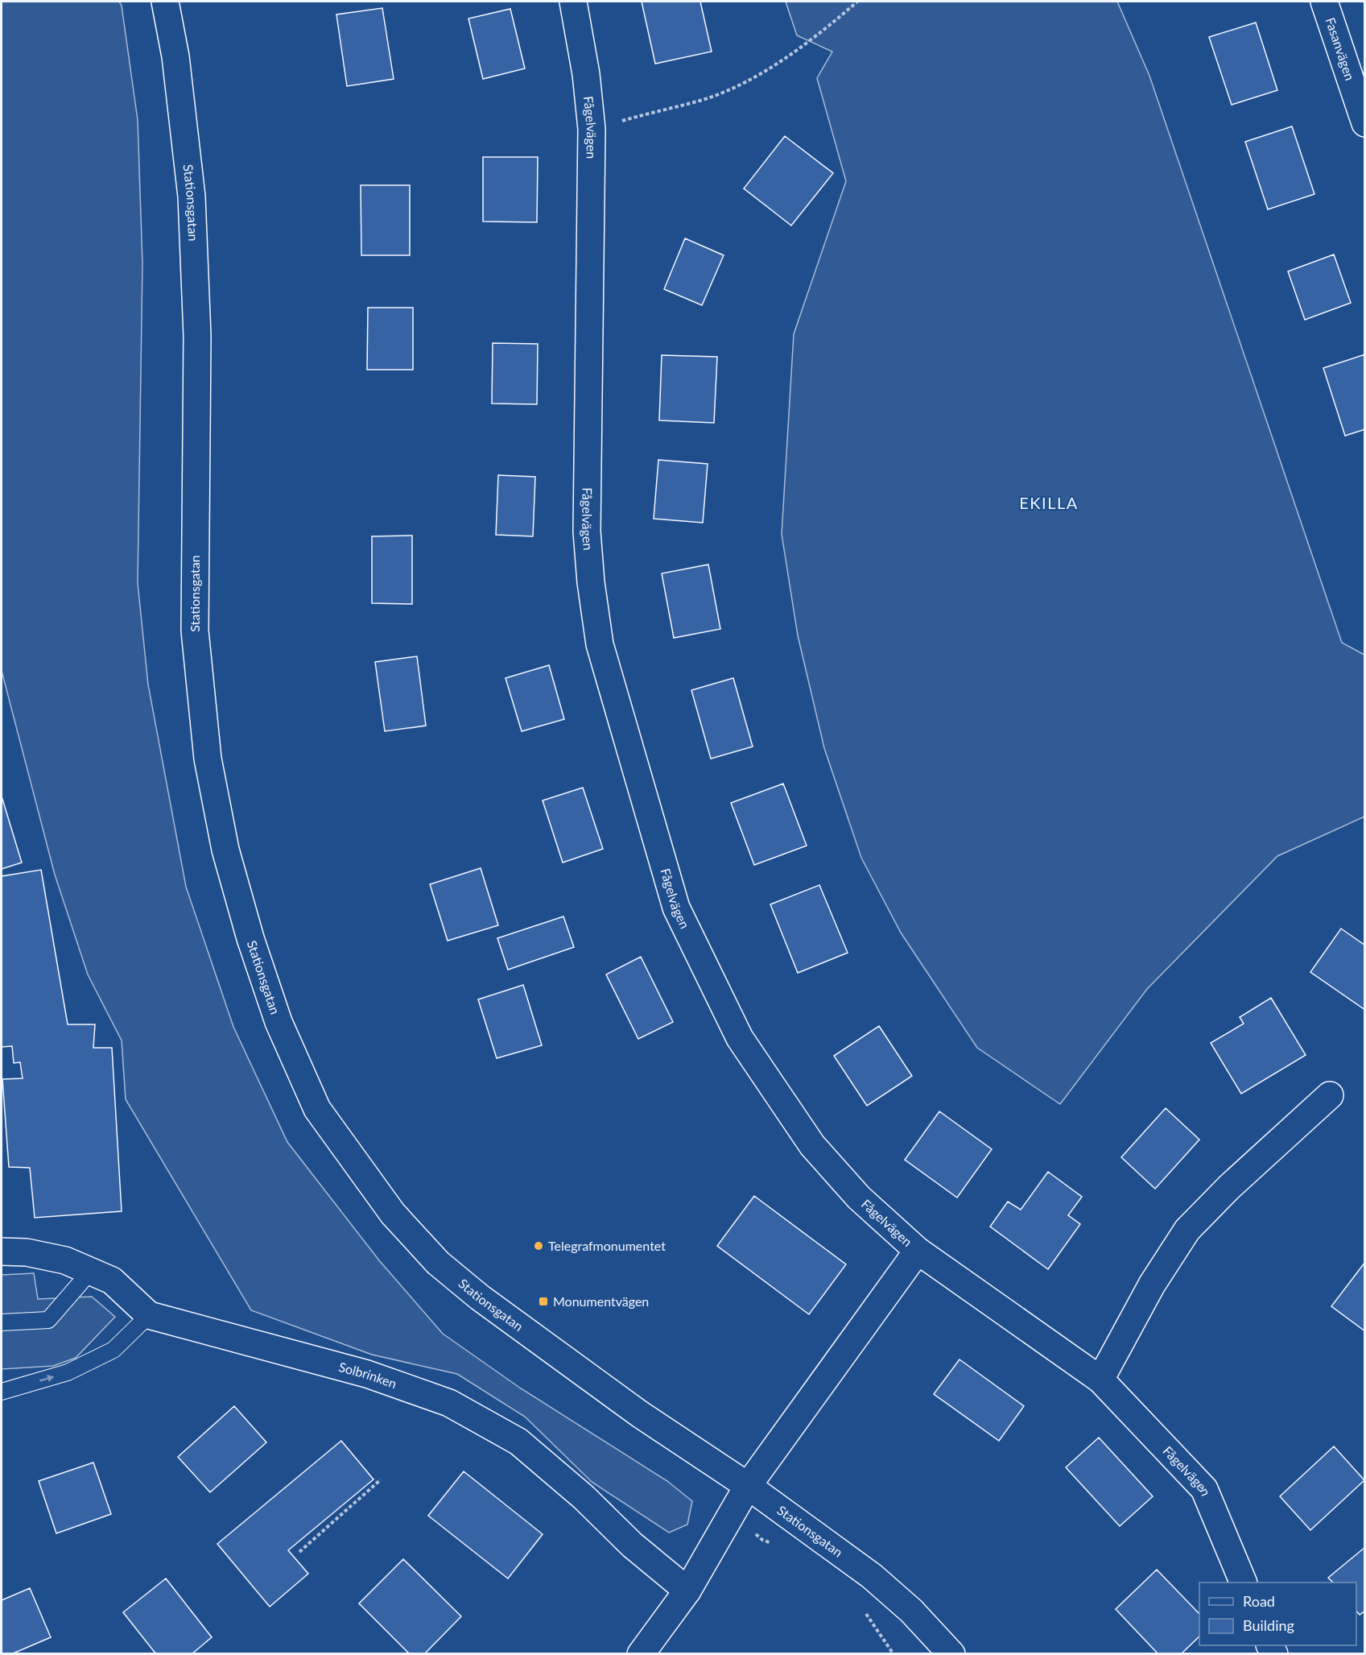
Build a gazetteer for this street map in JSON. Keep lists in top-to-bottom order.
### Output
{
  "streets": {
    "street": [
      "Fasanvägen",
      "Fågelvägen",
      "Stationsgatan",
      "Solbrinken"
    ]
  },
  "districts": ["EKILLA"],
  "places": {
    "other": ["Telegrafmonumentet"],
    "transit": ["Monumentvägen"]
  },
  "legend": ["Road", "Building"]
}
